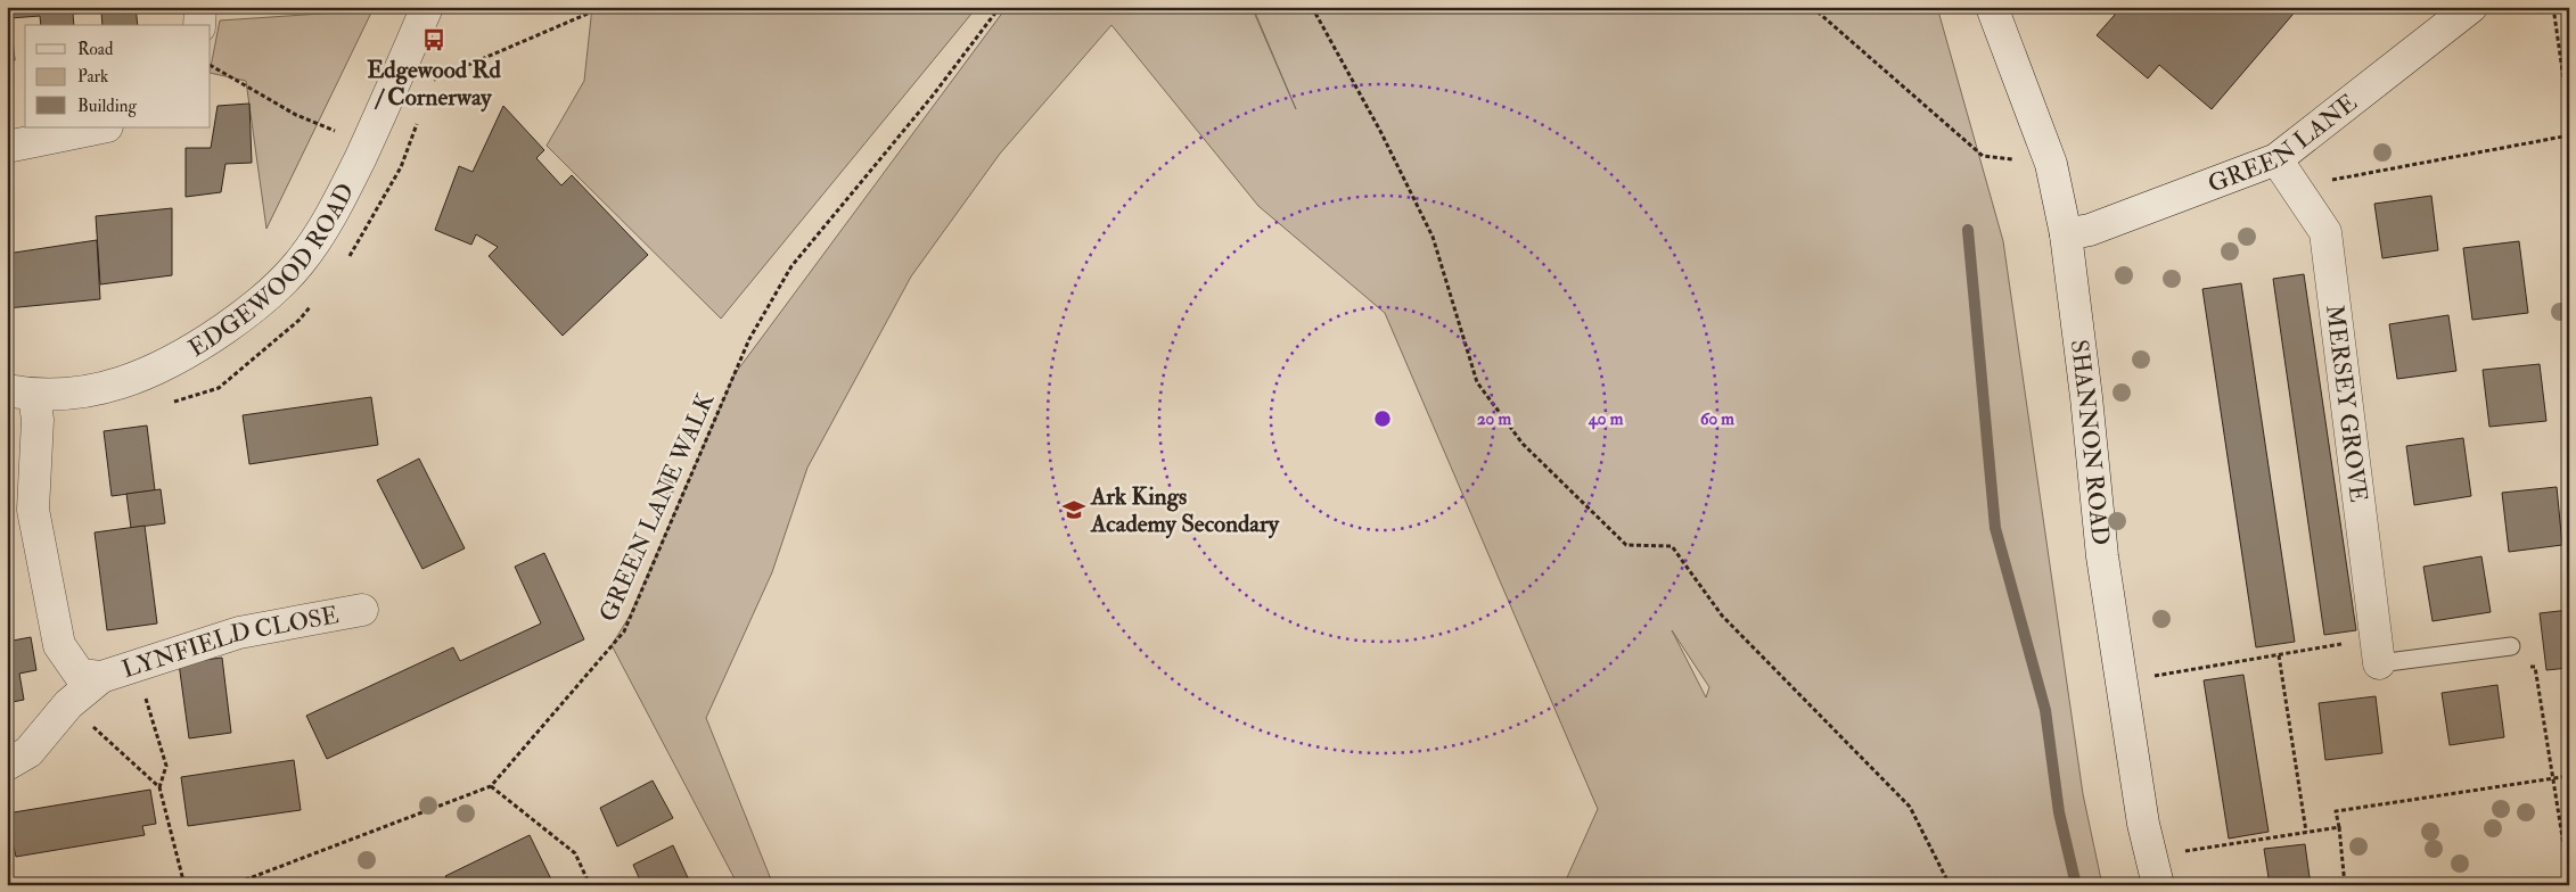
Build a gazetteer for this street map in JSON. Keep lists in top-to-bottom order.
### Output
{
  "streets": {
    "street": [
      "GREEN LANE",
      "EDGEWOOD ROAD",
      "MERSEY GROVE",
      "SHANNON ROAD",
      "LYNFIELD CLOSE"
    ],
    "path": ["GREEN LANE WALK"]
  },
  "crossings": [
    ["GREEN LANE", "MERSEY GROVE"],
    ["GREEN LANE", "SHANNON ROAD"],
    ["EDGEWOOD ROAD", "LYNFIELD CLOSE"]
  ],
  "places": {
    "bus stop": ["Edgewood Rd / Cornerway"],
    "school or university": ["Ark Kings Academy Secondary"]
  },
  "legend": ["Road", "Park", "Building"],
  "rings": ["20 m", "40 m", "60 m"]
}
